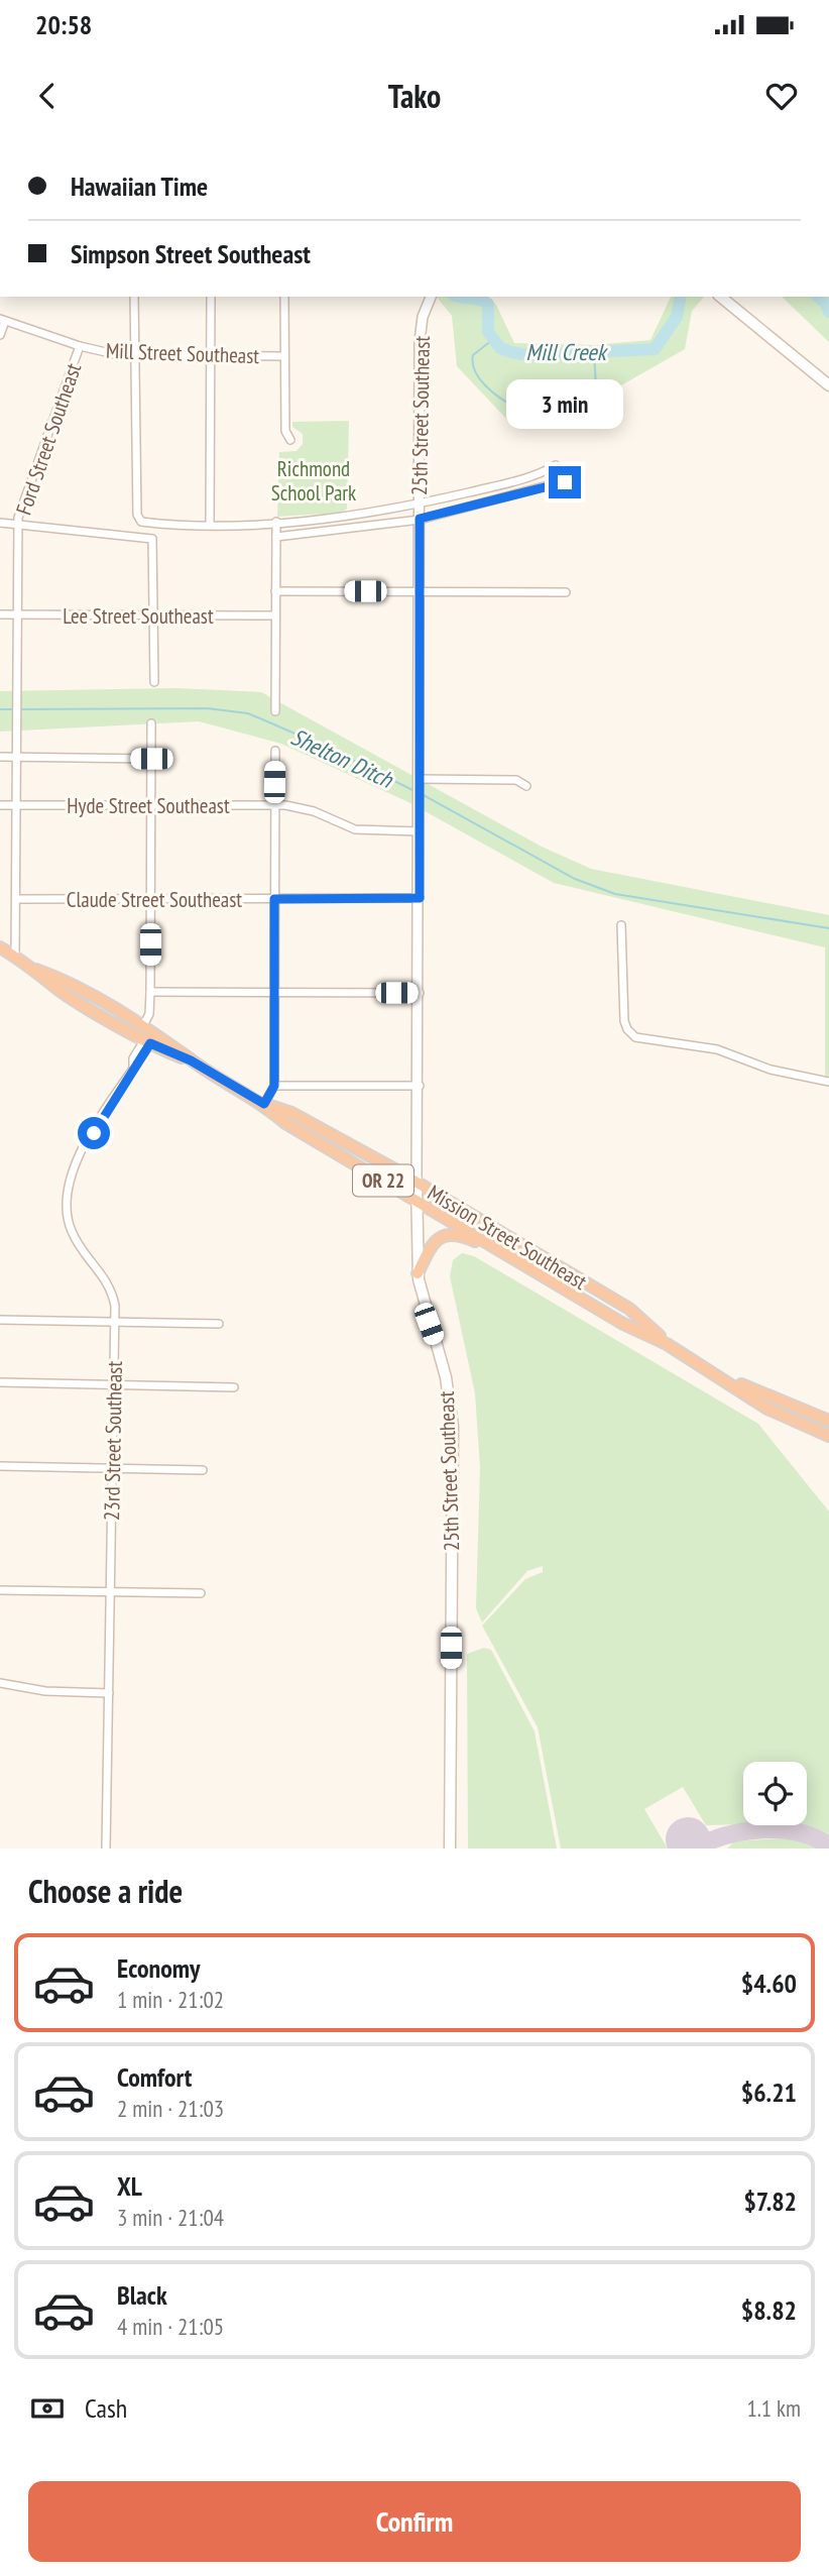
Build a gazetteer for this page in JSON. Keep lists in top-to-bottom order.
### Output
{
  "streets": {
    "highway": ["OR 22", "Mission Street Southeast"],
    "main road": ["25th Street Southeast"],
    "street": [
      "Mill Street Southeast",
      "Ford Street Southeast",
      "Lee Street Southeast",
      "Hyde Street Southeast",
      "Claude Street Southeast",
      "23rd Street Southeast"
    ]
  },
  "crossings": [
    ["Mill Street Southeast", "Ford Street Southeast"],
    ["25th Street Southeast", "Hyde Street Southeast"],
    ["25th Street Southeast", "Claude Street Southeast"],
    ["25th Street Southeast", "Mission Street Southeast"],
    ["Ford Street Southeast", "Lee Street Southeast"],
    ["Ford Street Southeast", "Hyde Street Southeast"],
    ["Ford Street Southeast", "Claude Street Southeast"],
    ["Ford Street Southeast", "Mission Street Southeast"],
    ["Mission Street Southeast", "23rd Street Southeast"]
  ],
  "water": ["Mill Creek", "Shelton Ditch"],
  "parks": ["Richmond School Park"],
  "page": {
    "status": "20:58",
    "header": "Tako",
    "banner": ["Hawaiian Time", "Simpson Street Southeast"],
    "bubble": "3 min",
    "heading": "Choose a ride",
    "list": [
      {
        "name": "Economy",
        "note": "1 min · 21:02",
        "value": "$4.60"
      },
      {
        "name": "Comfort",
        "note": "2 min · 21:03",
        "value": "$6.21"
      },
      {
        "name": "XL",
        "note": "3 min · 21:04",
        "value": "$7.82"
      },
      {
        "name": "Black",
        "note": "4 min · 21:05",
        "value": "$8.82"
      }
    ],
    "pay": ["Cash", "1.1 km"],
    "buttons": "Confirm"
  }
}
